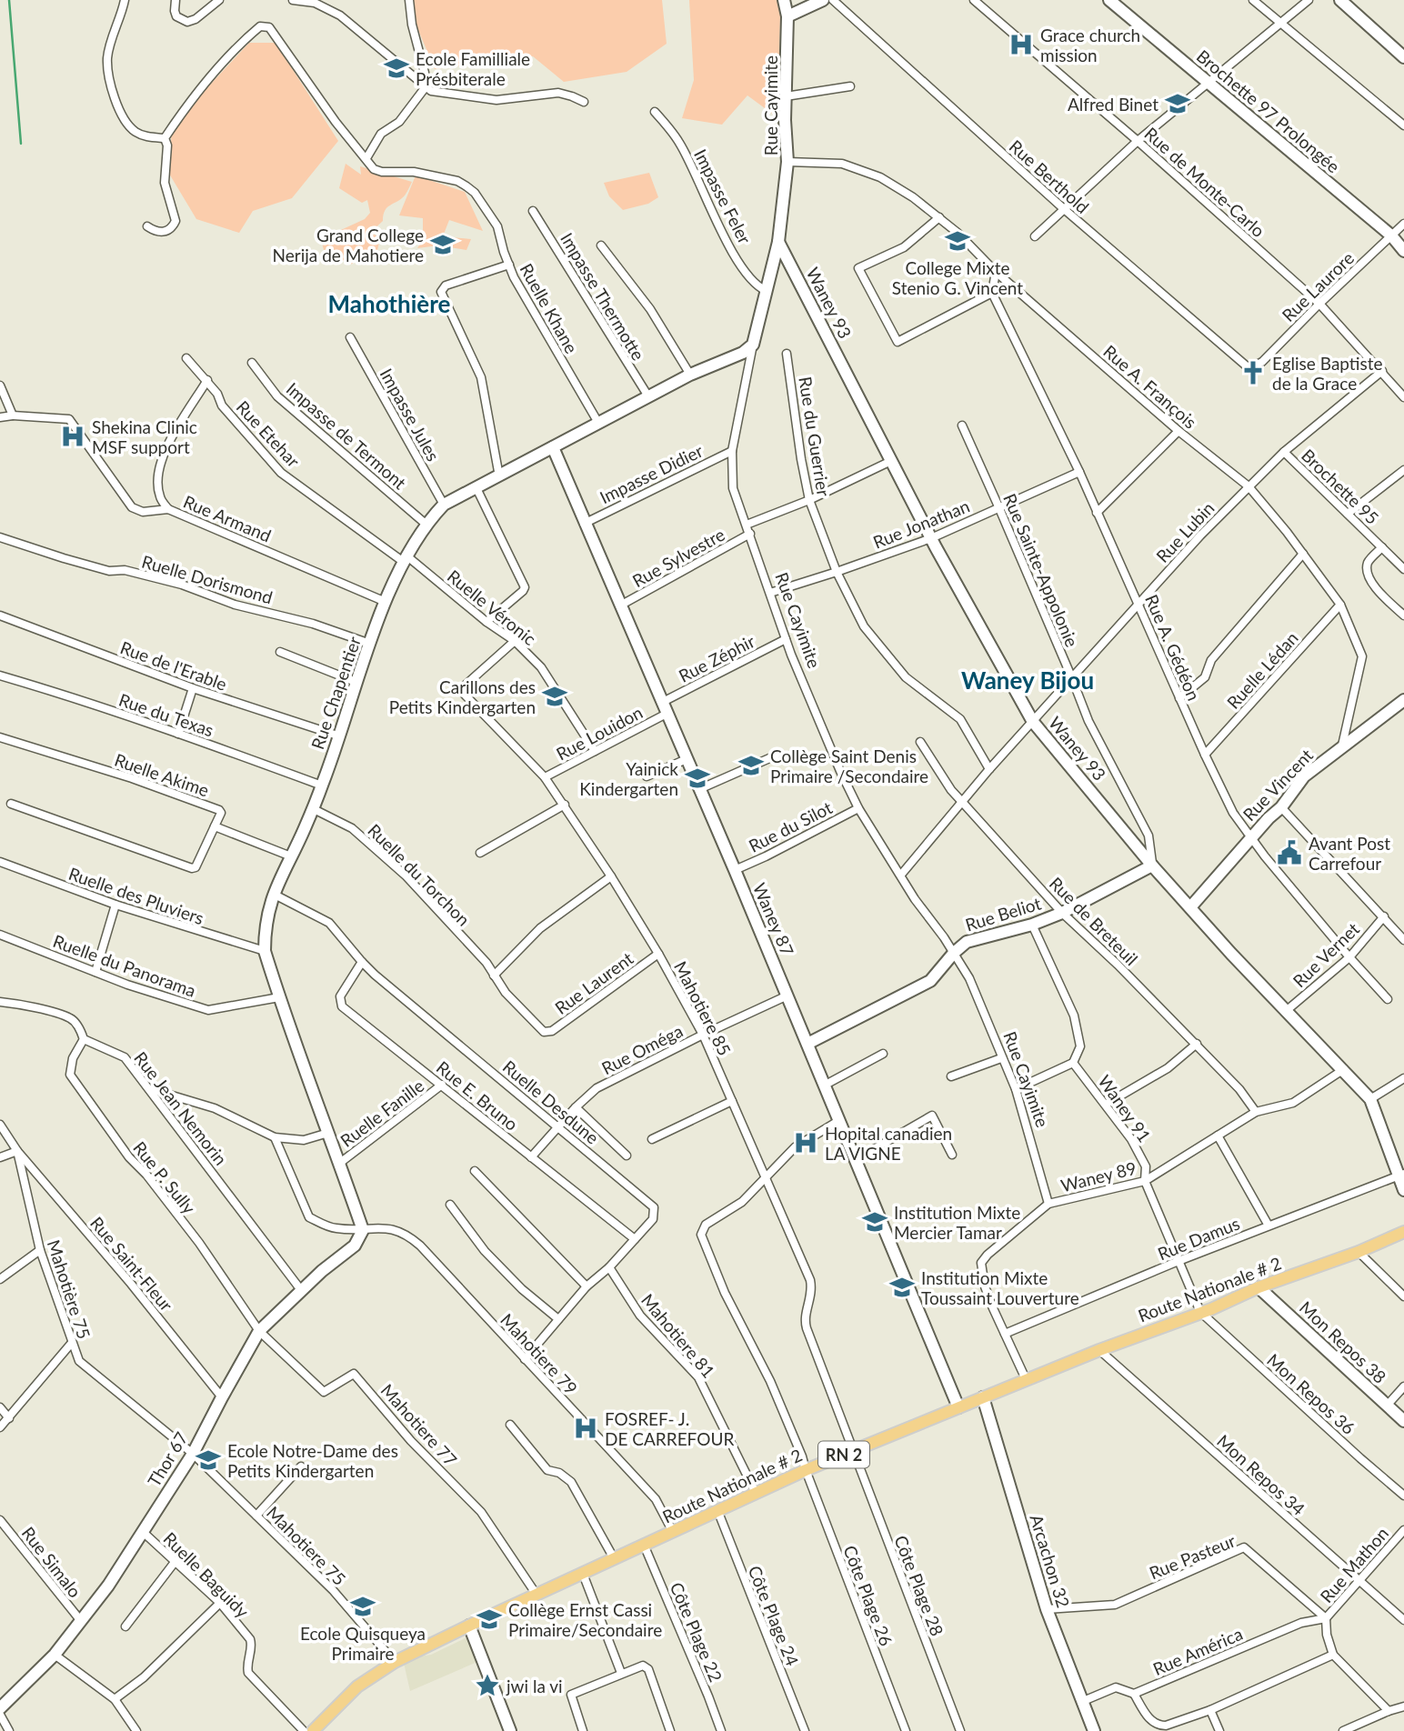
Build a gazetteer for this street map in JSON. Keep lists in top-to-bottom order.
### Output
{
  "streets": {
    "main road": ["Route Nationale # 2", "RN 2"],
    "street": [
      "Rue Cayimite",
      "Brochette 97 Prolongée",
      "Rue Berthold",
      "Rue de Monte-Carlo",
      "Impasse Feler",
      "Rue Laurore",
      "Impasse Thermotte",
      "Waney 93",
      "Ruelle Khane",
      "Rue A. François",
      "Impasse Jules",
      "Rue Etehar",
      "Impasse de Termont",
      "Rue du Guerrier",
      "Impasse Didier",
      "Brochette 95",
      "Rue Armand",
      "Rue Jonathan",
      "Rue Lubin",
      "Rue Sylvestre",
      "Rue Sainte-Appolonie",
      "Ruelle Dorismond",
      "Ruelle Véronic",
      "Rue A. Gédéon",
      "Rue Zéphir",
      "Rue de l'Erable",
      "Ruelle Lédan",
      "Rue Chapentier",
      "Rue du Texas",
      "Rue Louidon",
      "Ruelle Akime",
      "Rue Vincent",
      "Rue du Silot",
      "Ruelle du Torchon",
      "Ruelle des Pluviers",
      "Rue Beliot",
      "Waney 87",
      "Rue de Breteuil",
      "Rue Vernet",
      "Ruelle du Panorama",
      "Rue Laurent",
      "Mahotiere 85",
      "Rue Oméga",
      "Rue E. Bruno",
      "Ruelle Desdune",
      "Rue Jean Nemorin",
      "Waney 91",
      "Ruelle Fanille",
      "Waney 89",
      "Rue P. Sully",
      "Rue Damus",
      "Rue Saint-Fleur",
      "Mahotière 75",
      "Mahotiere 81",
      "Mon Repos 38",
      "Mahotiere 79",
      "Mon Repos 36",
      "Mahotiere 77",
      "Thor 67",
      "Mon Repos 34",
      "Mahotiere 75",
      "Rue Pasteur",
      "Arcachon 32",
      "Rue Simalo",
      "Rue Mathon",
      "Ruelle Baguidy",
      "Côte Plage 28",
      "Côte Plage 26",
      "Côte Plage 24",
      "Côte Plage 22",
      "Rue América"
    ]
  },
  "crossings": [
    ["Rue Cayimite", "Impasse Feler"],
    ["Rue Cayimite", "Waney 93"],
    ["Rue Cayimite", "Rue A. François"],
    ["Rue Cayimite", "Impasse Didier"],
    ["Rue Cayimite", "Rue Jonathan"],
    ["Rue Cayimite", "Rue Lubin"],
    ["Rue Cayimite", "Rue Sylvestre"],
    ["Rue Cayimite", "Rue Zéphir"],
    ["Rue Cayimite", "Rue Chapentier"],
    ["Rue Cayimite", "Rue du Silot"],
    ["Rue Cayimite", "Rue Beliot"],
    ["Rue Cayimite", "Waney 89"],
    ["Brochette 97 Prolongée", "Rue Laurore"],
    ["Rue Berthold", "Rue Laurore"],
    ["Rue de Monte-Carlo", "Rue Laurore"],
    ["Rue de Monte-Carlo", "Rue Lubin"],
    ["Impasse Thermotte", "Rue Chapentier"],
    ["Waney 93", "Rue Jonathan"],
    ["Waney 93", "Rue Lubin"],
    ["Waney 93", "Rue Sainte-Appolonie"],
    ["Waney 93", "Rue Vincent"],
    ["Waney 93", "Rue Beliot"],
    ["Waney 93", "Rue Vernet"],
    ["Waney 93", "Waney 89"],
    ["Waney 93", "Rue Damus"],
    ["Ruelle Khane", "Rue Chapentier"],
    ["Rue A. François", "Rue Lubin"],
    ["Rue A. François", "Ruelle Lédan"],
    ["Rue A. François", "Rue Vincent"],
    ["Impasse Jules", "Rue Chapentier"],
    ["Rue Etehar", "Ruelle Véronic"],
    ["Rue Etehar", "Rue Chapentier"],
    ["Impasse de Termont", "Rue Chapentier"],
    ["Rue du Guerrier", "Rue Jonathan"],
    ["Rue du Guerrier", "Rue Lubin"],
    ["Impasse Didier", "Waney 87"],
    ["Brochette 95", "Rue Lubin"],
    ["Rue Armand", "Rue Chapentier"],
    ["Rue Jonathan", "Rue Sainte-Appolonie"],
    ["Rue Jonathan", "Rue A. Gédéon"],
    ["Rue Lubin", "Rue Sainte-Appolonie"],
    ["Rue Lubin", "Rue A. Gédéon"],
    ["Rue Lubin", "Rue de Breteuil"],
    ["Rue Sylvestre", "Waney 87"],
    ["Rue Sainte-Appolonie", "Rue Beliot"],
    ["Ruelle Dorismond", "Rue Chapentier"],
    ["Ruelle Véronic", "Rue Chapentier"],
    ["Ruelle Véronic", "Rue Louidon"],
    ["Ruelle Véronic", "Mahotiere 85"],
    ["Rue A. Gédéon", "Ruelle Lédan"],
    ["Rue A. Gédéon", "Rue Vincent"],
    ["Rue A. Gédéon", "Rue Vernet"],
    ["Rue Zéphir", "Rue Louidon"],
    ["Rue Zéphir", "Waney 87"],
    ["Rue de l'Erable", "Rue Chapentier"],
    ["Rue Chapentier", "Rue du Texas"],
    ["Rue Chapentier", "Ruelle du Torchon"],
    ["Rue Chapentier", "Ruelle des Pluviers"],
    ["Rue Chapentier", "Waney 87"],
    ["Rue Chapentier", "Ruelle du Panorama"],
    ["Rue Chapentier", "Ruelle Desdune"],
    ["Rue Chapentier", "Ruelle Fanille"],
    ["Rue Chapentier", "Mahotiere 79"],
    ["Rue Chapentier", "Thor 67"],
    ["Rue Louidon", "Waney 87"],
    ["Rue Louidon", "Mahotiere 85"],
    ["Rue du Silot", "Waney 87"],
    ["Ruelle du Torchon", "Rue Laurent"],
    ["Rue Beliot", "Waney 87"],
    ["Rue Beliot", "Rue de Breteuil"],
    ["Waney 87", "Rue Oméga"],
    ["Waney 87", "Route Nationale # 2"],
    ["Rue de Breteuil", "Waney 89"],
    ["Rue Laurent", "Mahotiere 85"],
    ["Mahotiere 85", "Rue Oméga"],
    ["Mahotiere 85", "Route Nationale # 2"],
    ["Mahotiere 85", "Côte Plage 28"],
    ["Mahotiere 85", "Côte Plage 26"],
    ["Rue Oméga", "Rue E. Bruno"],
    ["Rue Oméga", "Ruelle Desdune"],
    ["Rue E. Bruno", "Ruelle Desdune"],
    ["Rue E. Bruno", "Ruelle Fanille"],
    ["Ruelle Desdune", "Mahotiere 81"],
    ["Ruelle Desdune", "Mahotiere 79"],
    ["Rue Jean Nemorin", "Rue P. Sully"],
    ["Rue Jean Nemorin", "Thor 67"],
    ["Waney 91", "Waney 89"],
    ["Waney 91", "Rue Damus"],
    ["Waney 91", "Route Nationale # 2"],
    ["Waney 91", "Mon Repos 36"],
    ["Waney 89", "Rue Damus"],
    ["Waney 89", "Route Nationale # 2"],
    ["Rue P. Sully", "Mahotiere 77"],
    ["Rue P. Sully", "Thor 67"],
    ["Rue Saint-Fleur", "Mahotière 75"],
    ["Rue Saint-Fleur", "Thor 67"],
    ["Mahotière 75", "Thor 67"],
    ["Mahotière 75", "Mahotiere 75"],
    ["Route Nationale # 2", "Mahotiere 81"],
    ["Route Nationale # 2", "Mon Repos 38"],
    ["Route Nationale # 2", "Mahotiere 79"],
    ["Route Nationale # 2", "Mon Repos 36"],
    ["Route Nationale # 2", "Mahotiere 77"],
    ["Route Nationale # 2", "Mon Repos 34"],
    ["Route Nationale # 2", "Mahotiere 75"],
    ["Route Nationale # 2", "Arcachon 32"],
    ["Route Nationale # 2", "Côte Plage 28"],
    ["Route Nationale # 2", "Côte Plage 26"],
    ["Route Nationale # 2", "Côte Plage 24"],
    ["Route Nationale # 2", "Côte Plage 22"],
    ["Mahotiere 79", "Thor 67"],
    ["Mahotiere 77", "Thor 67"],
    ["Thor 67", "Mahotiere 75"],
    ["Thor 67", "Rue Simalo"],
    ["Thor 67", "Ruelle Baguidy"],
    ["Mon Repos 34", "Rue Mathon"],
    ["Rue Pasteur", "Arcachon 32"],
    ["Rue Pasteur", "Rue Mathon"],
    ["Rue Pasteur", "Rue América"],
    ["Arcachon 32", "Rue América"],
    ["Rue Mathon", "Rue América"]
  ],
  "districts": ["Mahothière", "Waney Bijou"],
  "places": {
    "hospital": [
      "Grace church mission",
      "Shekina Clinic MSF support",
      "Hopital canadien LA VIGNE",
      "FOSREF- J. DE CARREFOUR"
    ],
    "school or university": [
      "Ecole Familliale Présbiterale",
      "Alfred Binet",
      "College Mixte Stenio G. Vincent",
      "Grand College Nerija de Mahotiere",
      "Carillons des Petits Kindergarten",
      "Collège Saint Denis Primaire /Secondaire",
      "Yainick Kindergarten",
      "Institution Mixte Mercier Tamar",
      "Institution Mixte Toussaint Louverture",
      "Ecole Notre-Dame des Petits Kindergarten",
      "Ecole Quisqueya Primaire",
      "Collège Ernst Cassi Primaire/Secondaire"
    ],
    "church": ["Eglise Baptiste de la Grace"],
    "public building": ["Avant Post Carrefour"],
    "place": ["jwi la vi"]
  }
}
